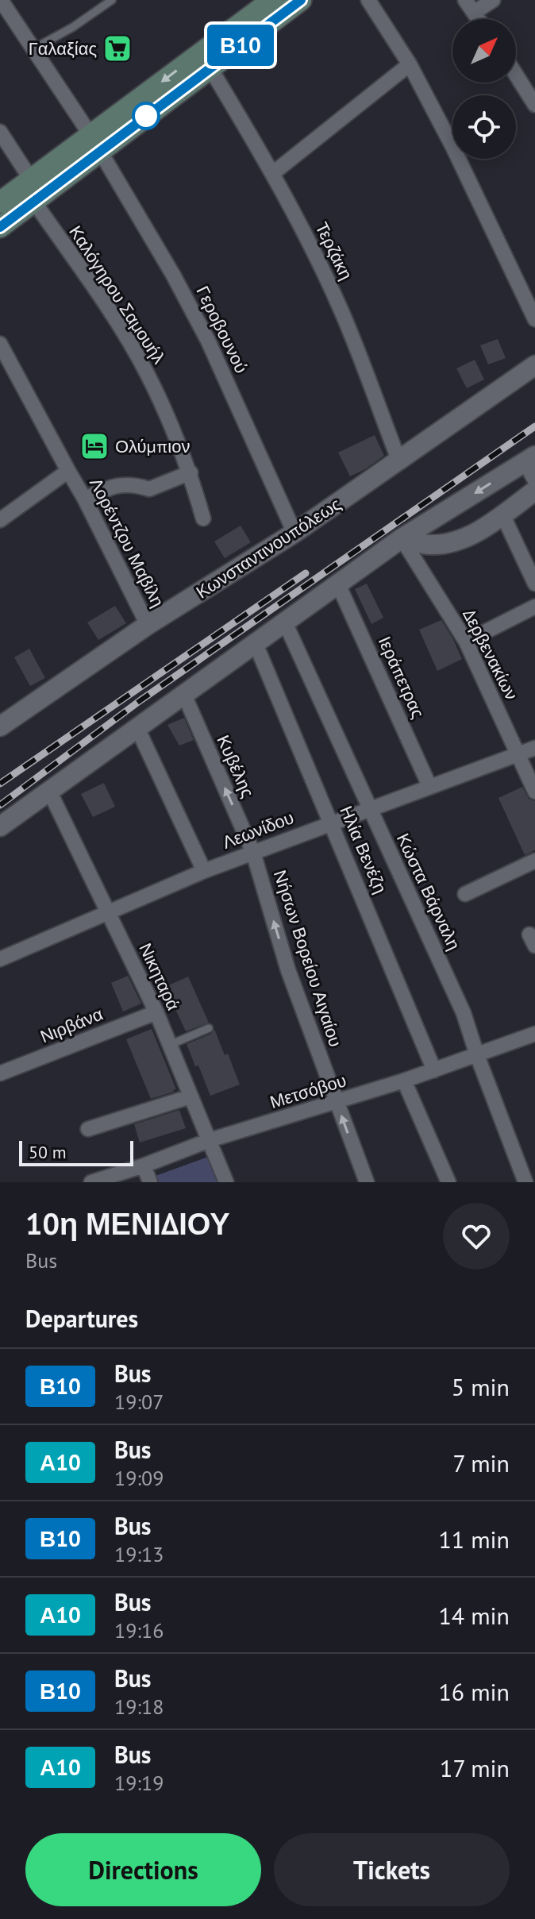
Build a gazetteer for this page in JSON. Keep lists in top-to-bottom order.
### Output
{
  "streets": {
    "street": [
      "Τερζάκη",
      "Καλόγηρου Σαμουήλ",
      "Γεροβουνού",
      "Λορέντζου Μαβίλη",
      "Κωνσταντινουπόλεως",
      "Δερβενακίων",
      "Ιεράπετρας",
      "Κυβέλης",
      "Λεωνίδου",
      "Ηλία Βενέζη",
      "Κώστα Βάρναλη",
      "Νήσων Βορείου Αιγαίου",
      "Νικηταρά",
      "Νιρβάνα",
      "Μετσόβου"
    ]
  },
  "crossings": [
    ["Τερζάκη", "Κωνσταντινουπόλεως"],
    ["Γεροβουνού", "Κωνσταντινουπόλεως"],
    ["Λορέντζου Μαβίλη", "Κωνσταντινουπόλεως"],
    ["Δερβενακίων", "Λεωνίδου"],
    ["Ιεράπετρας", "Λεωνίδου"],
    ["Κυβέλης", "Λεωνίδου"],
    ["Κυβέλης", "Νήσων Βορείου Αιγαίου"],
    ["Λεωνίδου", "Ηλία Βενέζη"],
    ["Λεωνίδου", "Κώστα Βάρναλη"],
    ["Λεωνίδου", "Νήσων Βορείου Αιγαίου"],
    ["Λεωνίδου", "Νικηταρά"],
    ["Ηλία Βενέζη", "Μετσόβου"],
    ["Κώστα Βάρναλη", "Μετσόβου"],
    ["Νήσων Βορείου Αιγαίου", "Μετσόβου"],
    ["Νικηταρά", "Νιρβάνα"],
    ["Νικηταρά", "Μετσόβου"]
  ],
  "one_way": ["Νήσων Βορείου Αιγαίου"],
  "places": {
    "supermarket": ["Γαλαξίας"],
    "hotel": ["Ολύμπιον"]
  },
  "lines": ["bus line Β10"],
  "scale_bar": "50 m",
  "north": "top right",
  "page": {
    "on_map": "Β10",
    "scale": "50 m",
    "heading": [
      ["10η ΜΕΝΙΔΙΟΥ", "Bus"],
      "Departures"
    ],
    "list": [
      {
        "mark": "Β10",
        "name": "Bus",
        "note": "19:07",
        "value": "5 min"
      },
      {
        "mark": "Α10",
        "name": "Bus",
        "note": "19:09",
        "value": "7 min"
      },
      {
        "mark": "Β10",
        "name": "Bus",
        "note": "19:13",
        "value": "11 min"
      },
      {
        "mark": "Α10",
        "name": "Bus",
        "note": "19:16",
        "value": "14 min"
      },
      {
        "mark": "Β10",
        "name": "Bus",
        "note": "19:18",
        "value": "16 min"
      },
      {
        "mark": "Α10",
        "name": "Bus",
        "note": "19:19",
        "value": "17 min"
      }
    ],
    "buttons": ["Directions", "Tickets"]
  }
}
